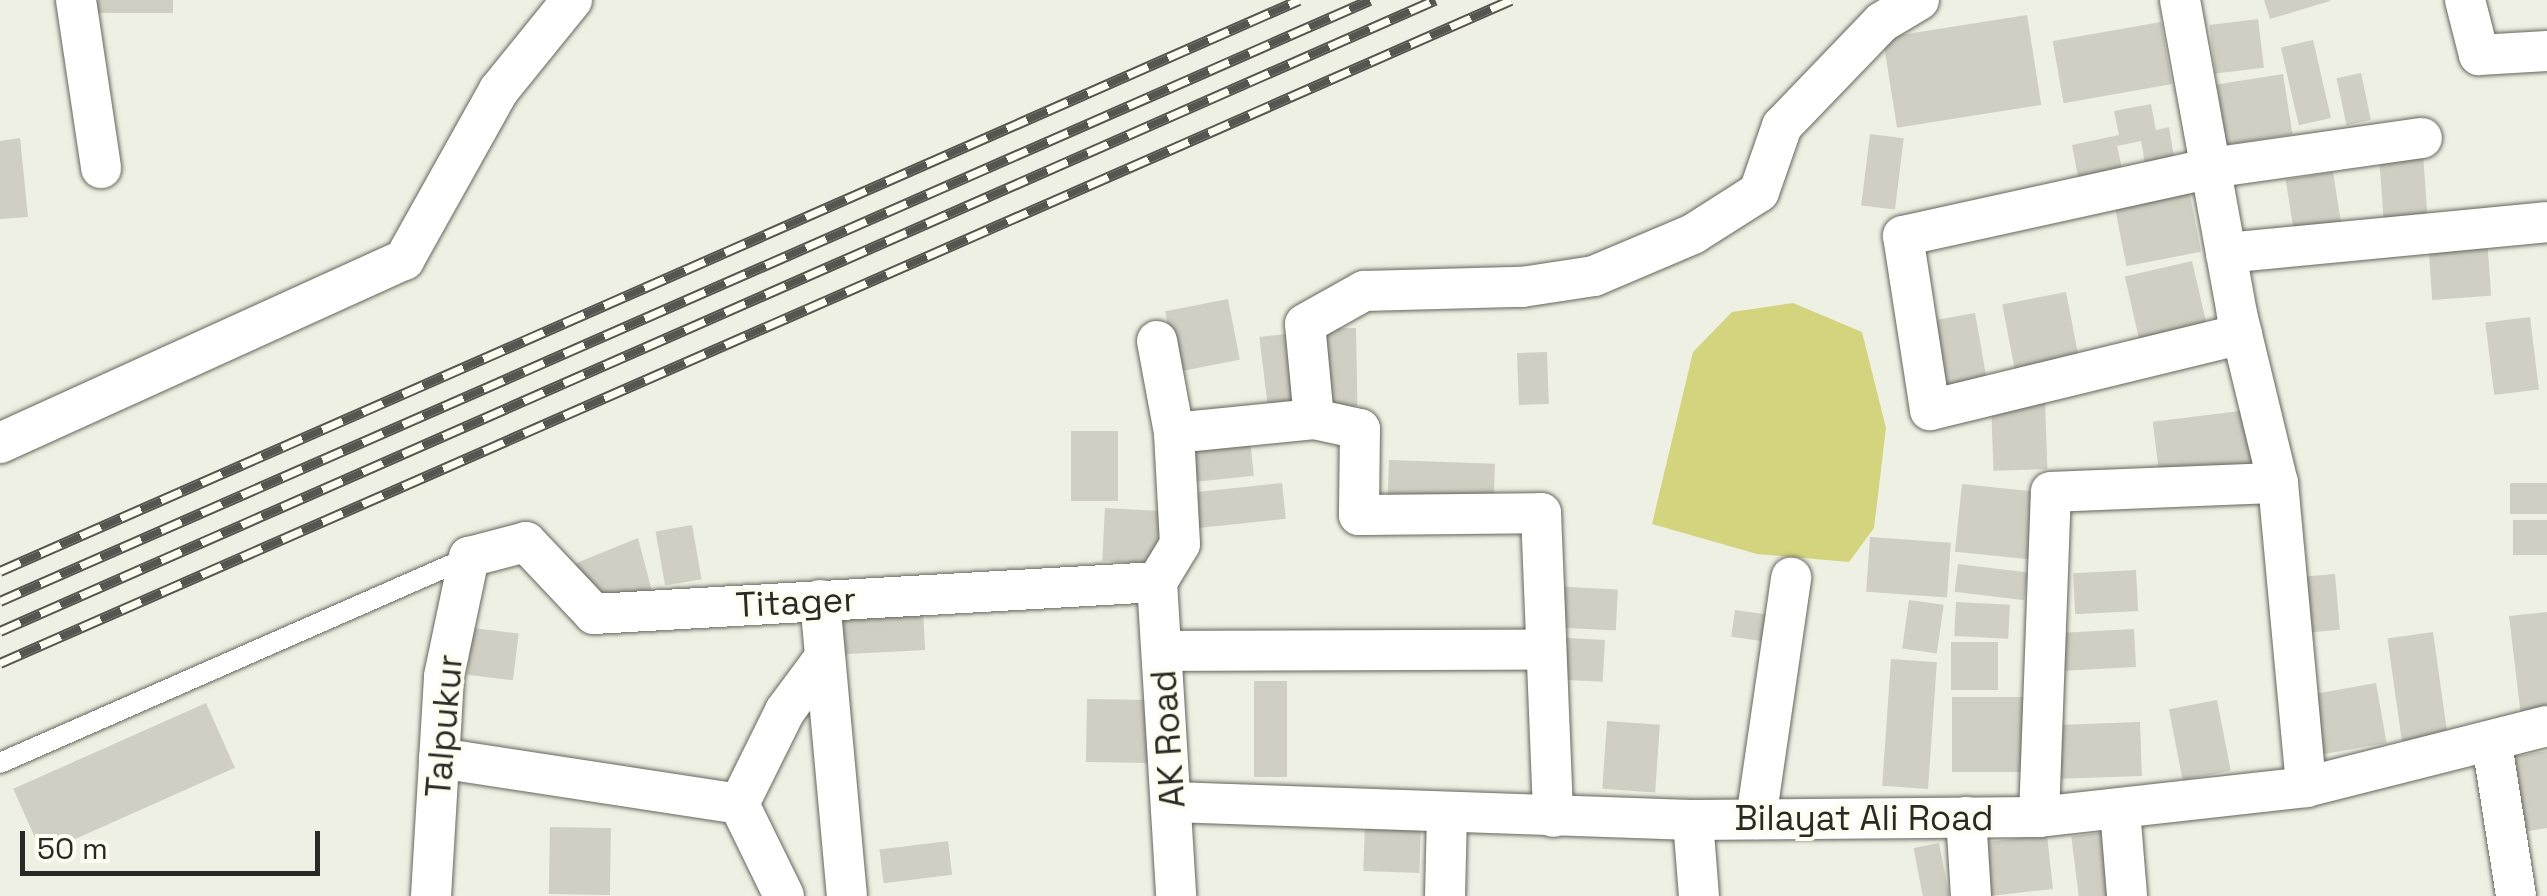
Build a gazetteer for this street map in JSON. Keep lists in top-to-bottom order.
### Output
{
  "streets": {
    "street": [
      "Titager",
      "Talpukur",
      "AK Road",
      "Bilayat Ali Road"
    ]
  },
  "crossings": [
    ["Titager", "Talpukur"],
    ["Titager", "AK Road"],
    ["AK Road", "Bilayat Ali Road"]
  ],
  "scale_bar": "50 m"
}
